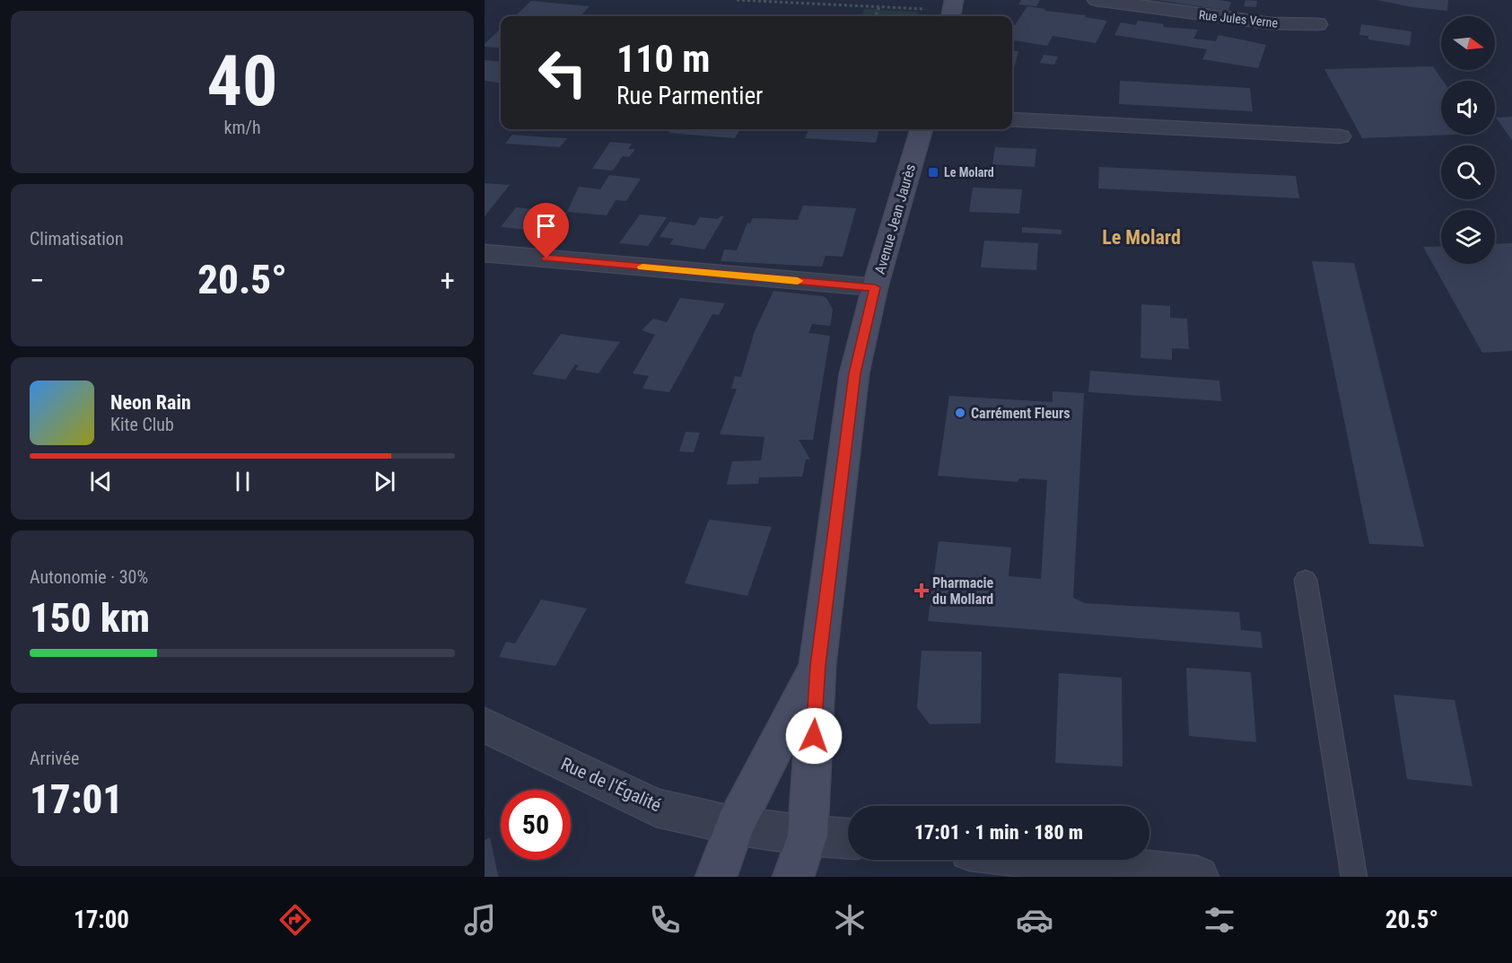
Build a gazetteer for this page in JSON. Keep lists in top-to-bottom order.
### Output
{
  "streets": {
    "main road": ["Avenue Jean Jaurès"],
    "street": ["Rue Jules Verne", "Rue de l'Égalité"]
  },
  "crossings": [
    ["Avenue Jean Jaurès", "Rue de l'Égalité"]
  ],
  "districts": ["Le Molard"],
  "places": {
    "transit": ["Le Molard"],
    "other": ["Carrément Fleurs"],
    "health": ["Pharmacie du Mollard"]
  },
  "north": "right",
  "page": {
    "tile": [
      ["40", "km/h"],
      "Climatisation",
      ["Autonomie · 30%", "150 km"],
      ["Arrivée", "17:01"]
    ],
    "turn": ["110 m", "Rue Parmentier"],
    "heat": ["−", "20.5°", "+"],
    "song": ["Neon Rain", "Kite Club"],
    "limit": "50",
    "trip": "17:01 · 1 min · 180 m",
    "tabs": ["17:00", "20.5°"]
  }
}
